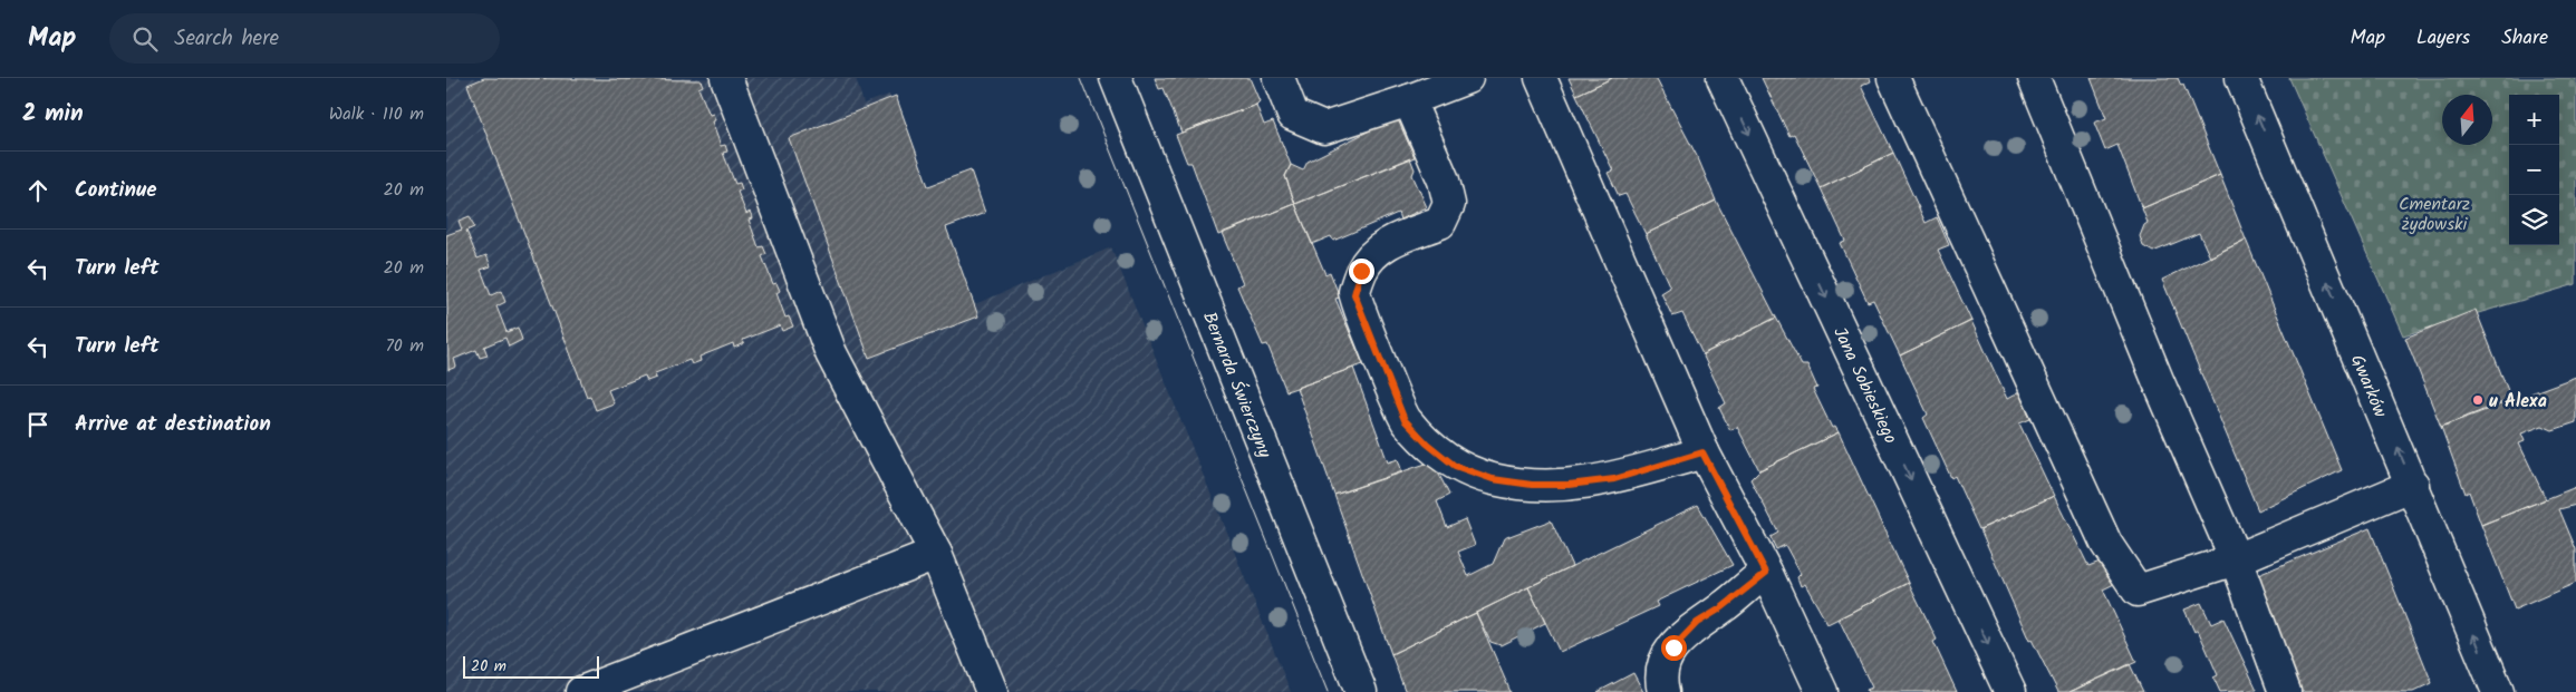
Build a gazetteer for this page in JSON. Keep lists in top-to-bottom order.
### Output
{
  "streets": {
    "street": ["Gwarków", "Bernarda Świerczyny", "Jana Sobieskiego"]
  },
  "parks": ["Cmentarz żydowski"],
  "places": ["u Alexa"],
  "scale_bar": "20 m",
  "north": "top",
  "page": {
    "header": "Map",
    "search": "Search here",
    "nav": ["Map", "Layers", "Share"],
    "heading": ["2 min", "Walk · 110 m"],
    "map_buttons": ["+", "−"],
    "list": [
      ["Continue", "20 m"],
      ["Turn left", "20 m"],
      ["Turn left", "70 m"],
      "Arrive at destination"
    ],
    "scale": "20 m"
  }
}
